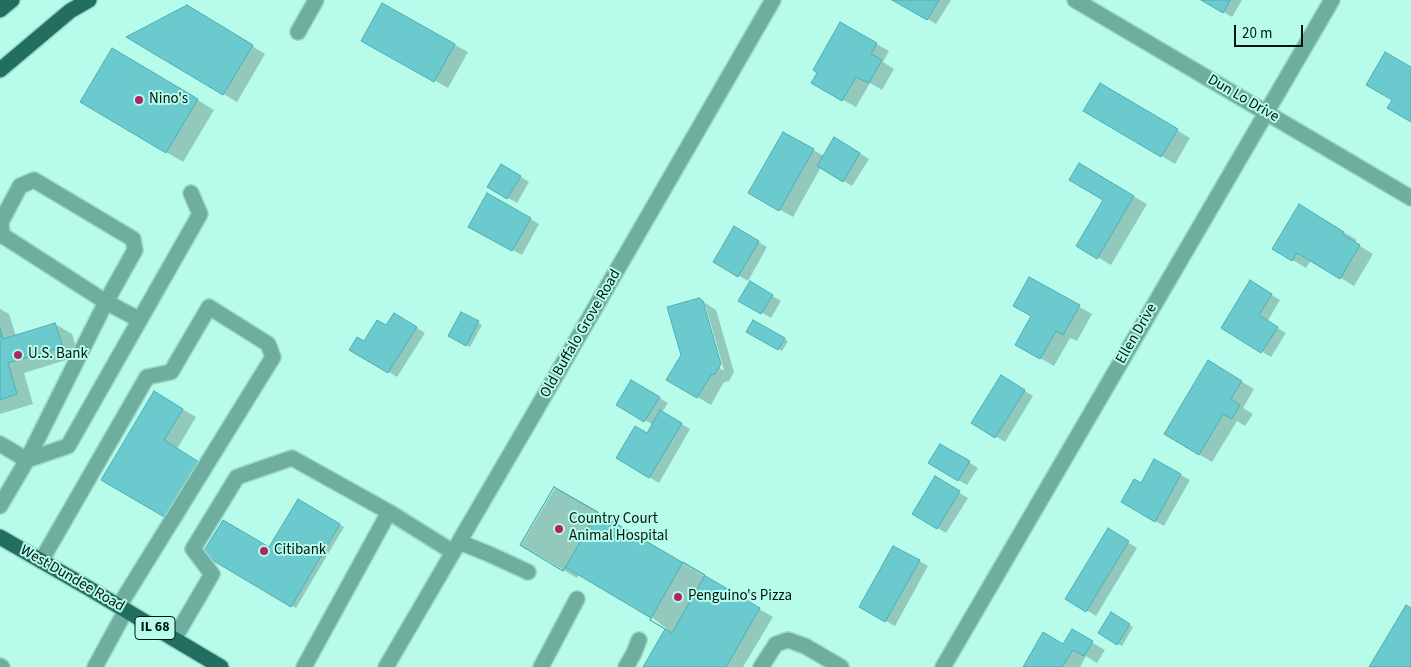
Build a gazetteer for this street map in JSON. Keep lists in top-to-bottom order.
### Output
{
  "streets": {
    "main road": ["West Dundee Road", "IL 68"],
    "street": ["Dun Lo Drive", "Old Buffalo Grove Road", "Ellen Drive"]
  },
  "crossings": [
    ["Dun Lo Drive", "Ellen Drive"]
  ],
  "places": [
    "Nino's",
    "U.S. Bank",
    "Country Court Animal Hospital",
    "Citibank",
    "Penguino's Pizza"
  ],
  "scale_bar": "20 m"
}
